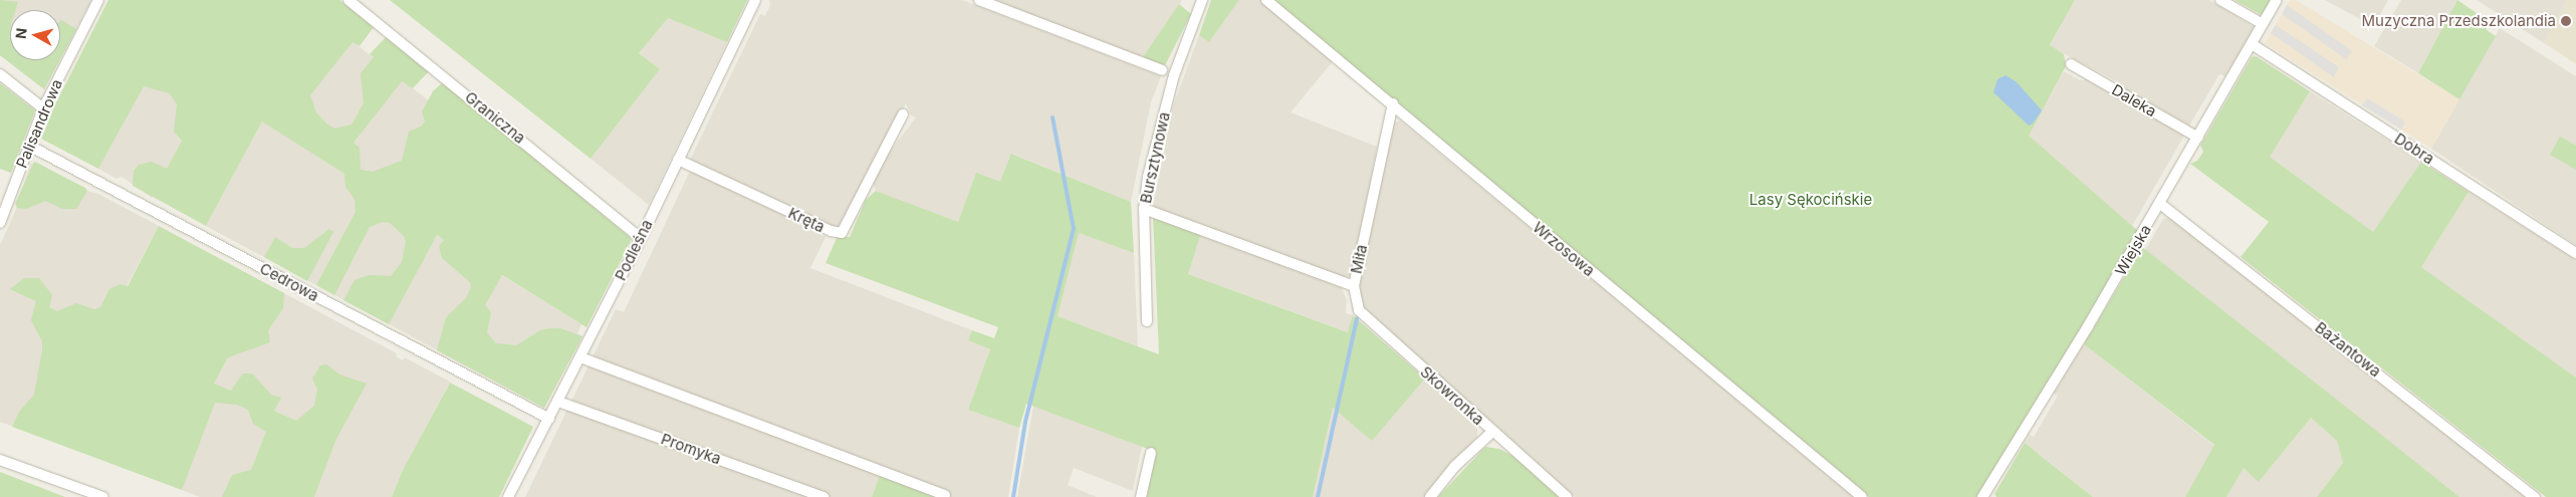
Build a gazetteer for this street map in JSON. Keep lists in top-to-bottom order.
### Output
{
  "streets": {
    "street": [
      "Daleka",
      "Graniczna",
      "Palisandrowa",
      "Dobra",
      "Bursztynowa",
      "Kręta",
      "Wrzosowa",
      "Podleśna",
      "Wiejska",
      "Miła",
      "Cedrowa",
      "Bażantowa",
      "Skowronka",
      "Promyka"
    ]
  },
  "crossings": [
    ["Daleka", "Wiejska"],
    ["Graniczna", "Podleśna"],
    ["Palisandrowa", "Cedrowa"],
    ["Dobra", "Wiejska"],
    ["Bursztynowa", "Miła"],
    ["Kręta", "Podleśna"],
    ["Wrzosowa", "Miła"],
    ["Podleśna", "Cedrowa"],
    ["Podleśna", "Promyka"],
    ["Wiejska", "Bażantowa"],
    ["Miła", "Skowronka"]
  ],
  "parks": ["Lasy Sękocińskie"],
  "places": ["Muzyczna Przedszkolandia"],
  "north": "left"
}
